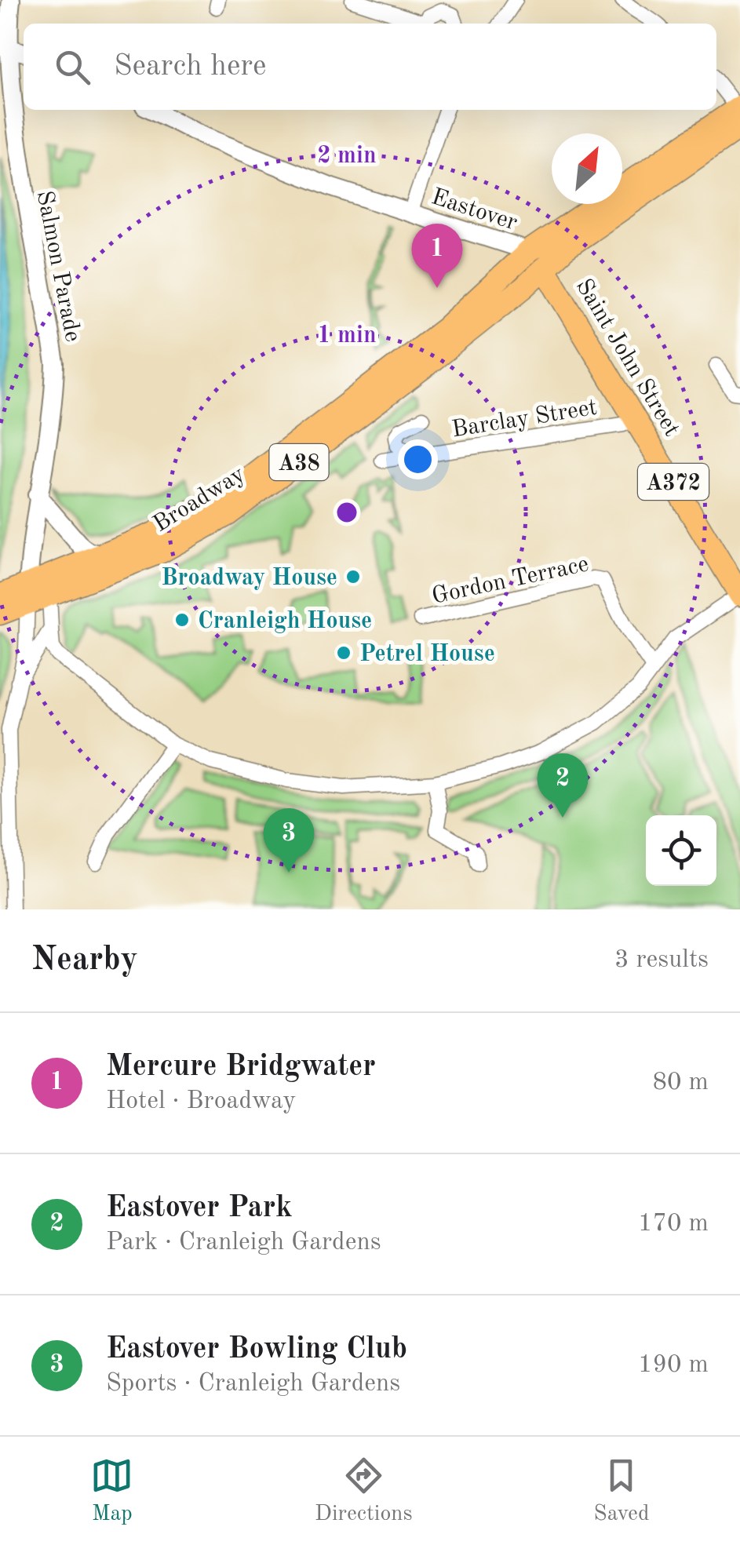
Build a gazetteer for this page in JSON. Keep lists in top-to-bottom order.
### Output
{
  "streets": {
    "main road": [
      "Saint John Street",
      "A38",
      "A372",
      "Broadway"
    ],
    "street": [
      "Eastover",
      "Salmon Parade",
      "Barclay Street",
      "Gordon Terrace"
    ]
  },
  "crossings": [
    ["Eastover", "A38"],
    ["Eastover", "Broadway"],
    ["Salmon Parade", "Broadway"],
    ["Saint John Street", "Barclay Street"],
    ["Saint John Street", "A38"],
    ["Saint John Street", "Broadway"],
    ["A38", "Broadway"]
  ],
  "places": ["Broadway House", "Cranleigh House", "Petrel House"],
  "north": "top right",
  "page": {
    "search": "Search here",
    "pins": ["1", "2", "3"],
    "heading": ["Nearby", "3 results"],
    "list": [
      {
        "mark": "1",
        "name": "Mercure Bridgwater",
        "note": "Hotel · Broadway",
        "value": "80 m"
      },
      {
        "mark": "2",
        "name": "Eastover Park",
        "note": "Park · Cranleigh Gardens",
        "value": "170 m"
      },
      {
        "mark": "3",
        "name": "Eastover Bowling Club",
        "note": "Sports · Cranleigh Gardens",
        "value": "190 m"
      }
    ],
    "nav": ["Map", "Directions", "Saved"]
  },
  "rings": ["2 min", "1 min"]
}
